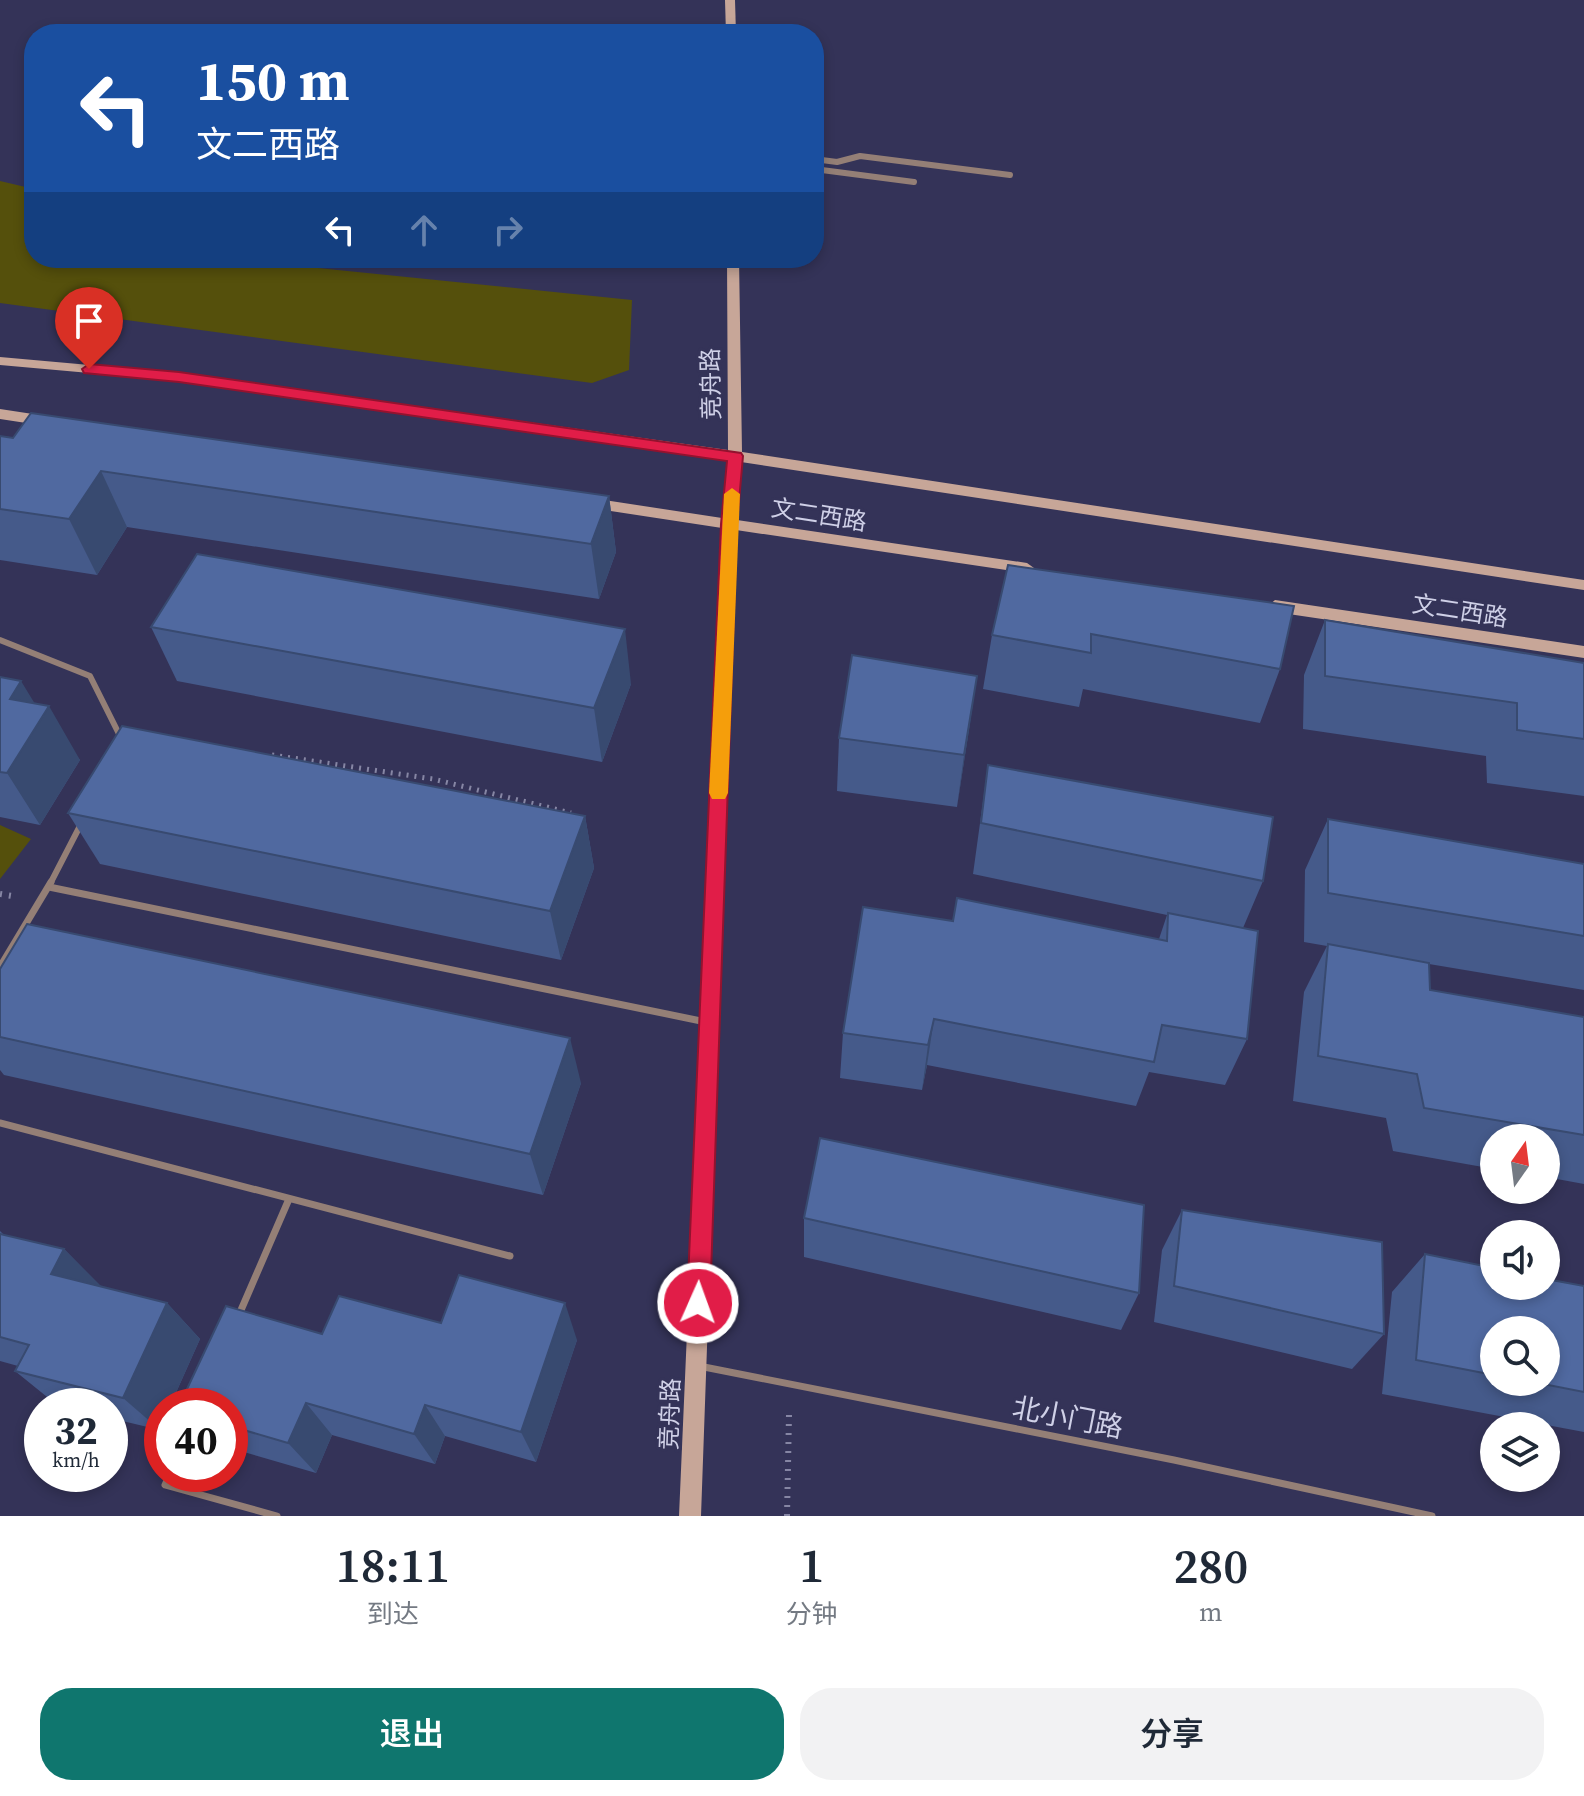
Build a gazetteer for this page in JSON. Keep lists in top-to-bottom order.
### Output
{
  "streets": {
    "main road": ["竞舟路", "文二西路"],
    "lane": ["北小门路"]
  },
  "crossings": [
    ["竞舟路", "文二西路"],
    ["竞舟路", "北小门路"]
  ],
  "north": "top",
  "page": {
    "turn": ["150 m", "文二西路"],
    "speed": "32 km/h",
    "limit": "40",
    "eta": [
      "18:11",
      "到达",
      "1",
      "分钟",
      "280",
      "m"
    ],
    "buttons": ["退出", "分享"]
  }
}
